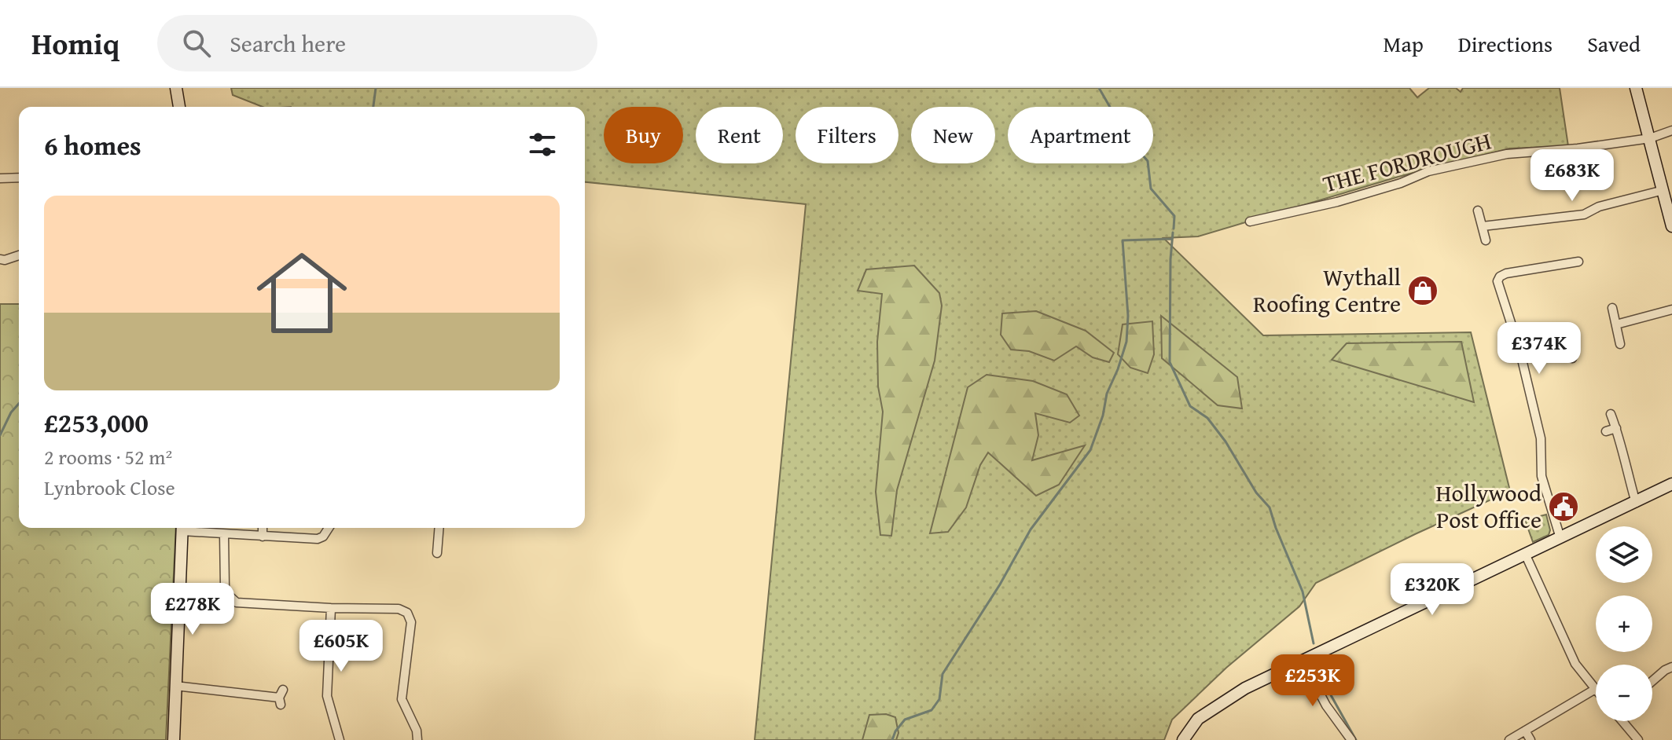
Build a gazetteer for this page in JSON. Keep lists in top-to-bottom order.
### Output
{
  "streets": {
    "street": ["THE FORDROUGH"]
  },
  "places": {
    "shop": ["Wythall Roofing Centre"],
    "public building": ["Hollywood Post Office"]
  },
  "page": {
    "header": "Homiq",
    "search": "Search here",
    "nav": ["Map", "Directions", "Saved"],
    "chip": [
      "Buy",
      "Rent",
      "Filters",
      "New",
      "Apartment"
    ],
    "heading": "6 homes",
    "price": [
      "£683K",
      "£374K",
      "£320K",
      "£278K",
      "£605K",
      "£253K"
    ],
    "list": [
      {
        "name": "£253,000",
        "note": "2 rooms · 52 m² · Lynbrook Close"
      }
    ],
    "map_buttons": ["+", "−"]
  }
}
